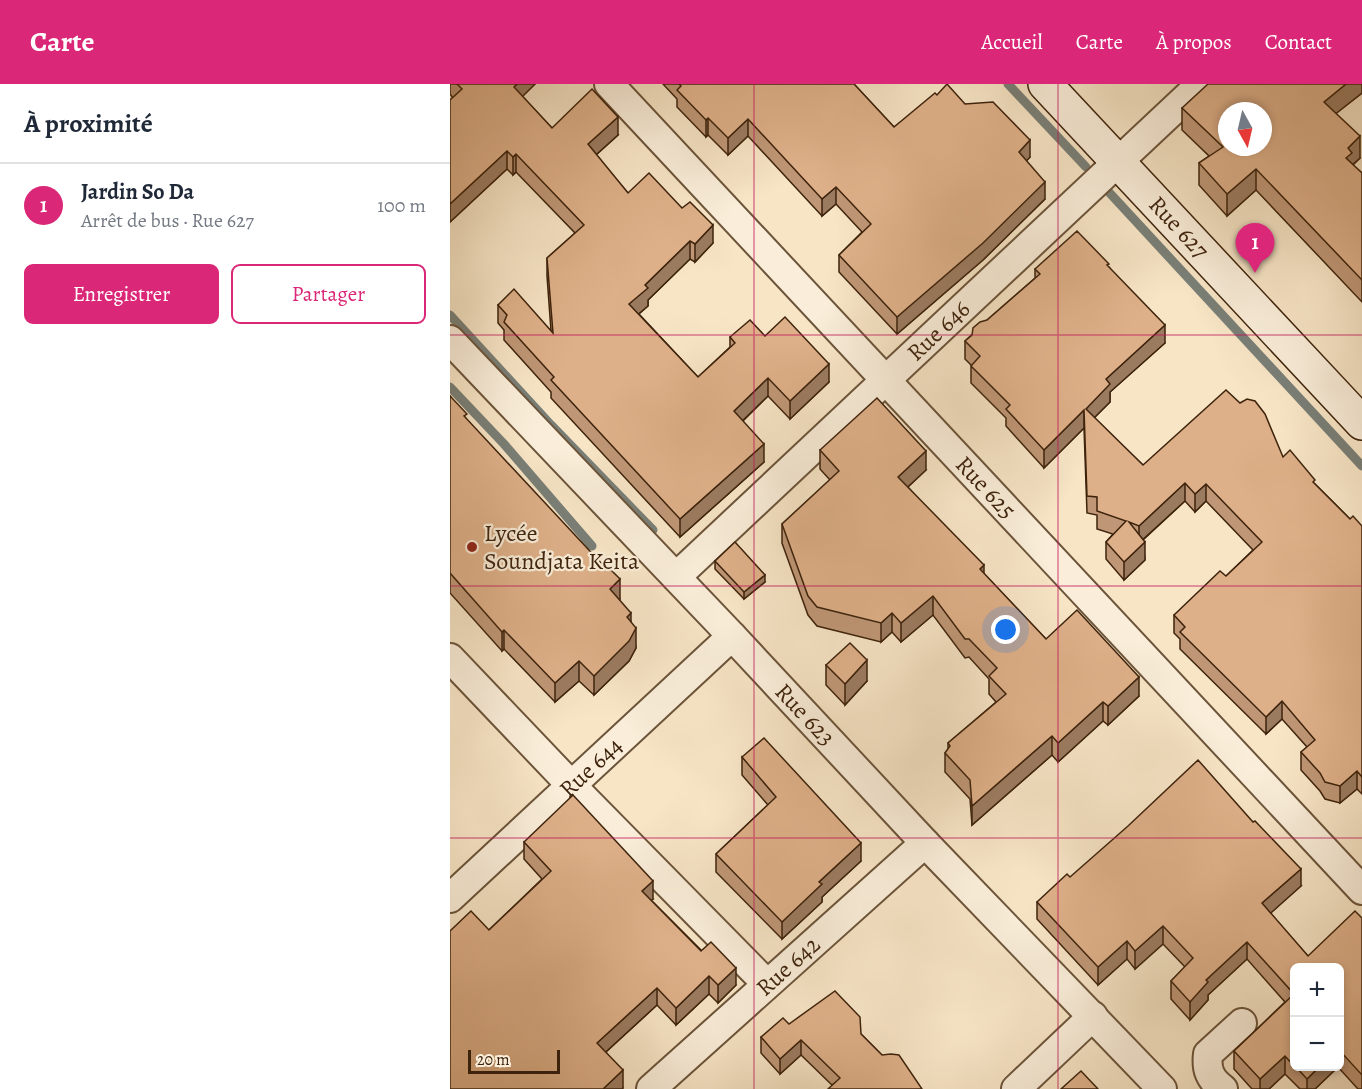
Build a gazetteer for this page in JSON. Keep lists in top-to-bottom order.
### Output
{
  "streets": {
    "street": [
      "Rue 627",
      "Rue 646",
      "Rue 625",
      "Rue 623",
      "Rue 644",
      "Rue 642"
    ]
  },
  "crossings": [
    ["Rue 627", "Rue 646"],
    ["Rue 646", "Rue 625"],
    ["Rue 646", "Rue 623"],
    ["Rue 623", "Rue 644"],
    ["Rue 623", "Rue 642"]
  ],
  "places": ["Lycée Soundjata Keita"],
  "scale_bar": "20 m",
  "north": "bottom",
  "page": {
    "header": "Carte",
    "nav": [
      "Accueil",
      "Carte",
      "À propos",
      "Contact"
    ],
    "heading": "À proximité",
    "list": [
      {
        "mark": "1",
        "name": "Jardin So Da",
        "note": "Arrêt de bus · Rue 627",
        "value": "100 m"
      }
    ],
    "pins": "1",
    "buttons": ["Enregistrer", "Partager"],
    "map_buttons": ["+", "−"],
    "scale": "20 m"
  }
}
